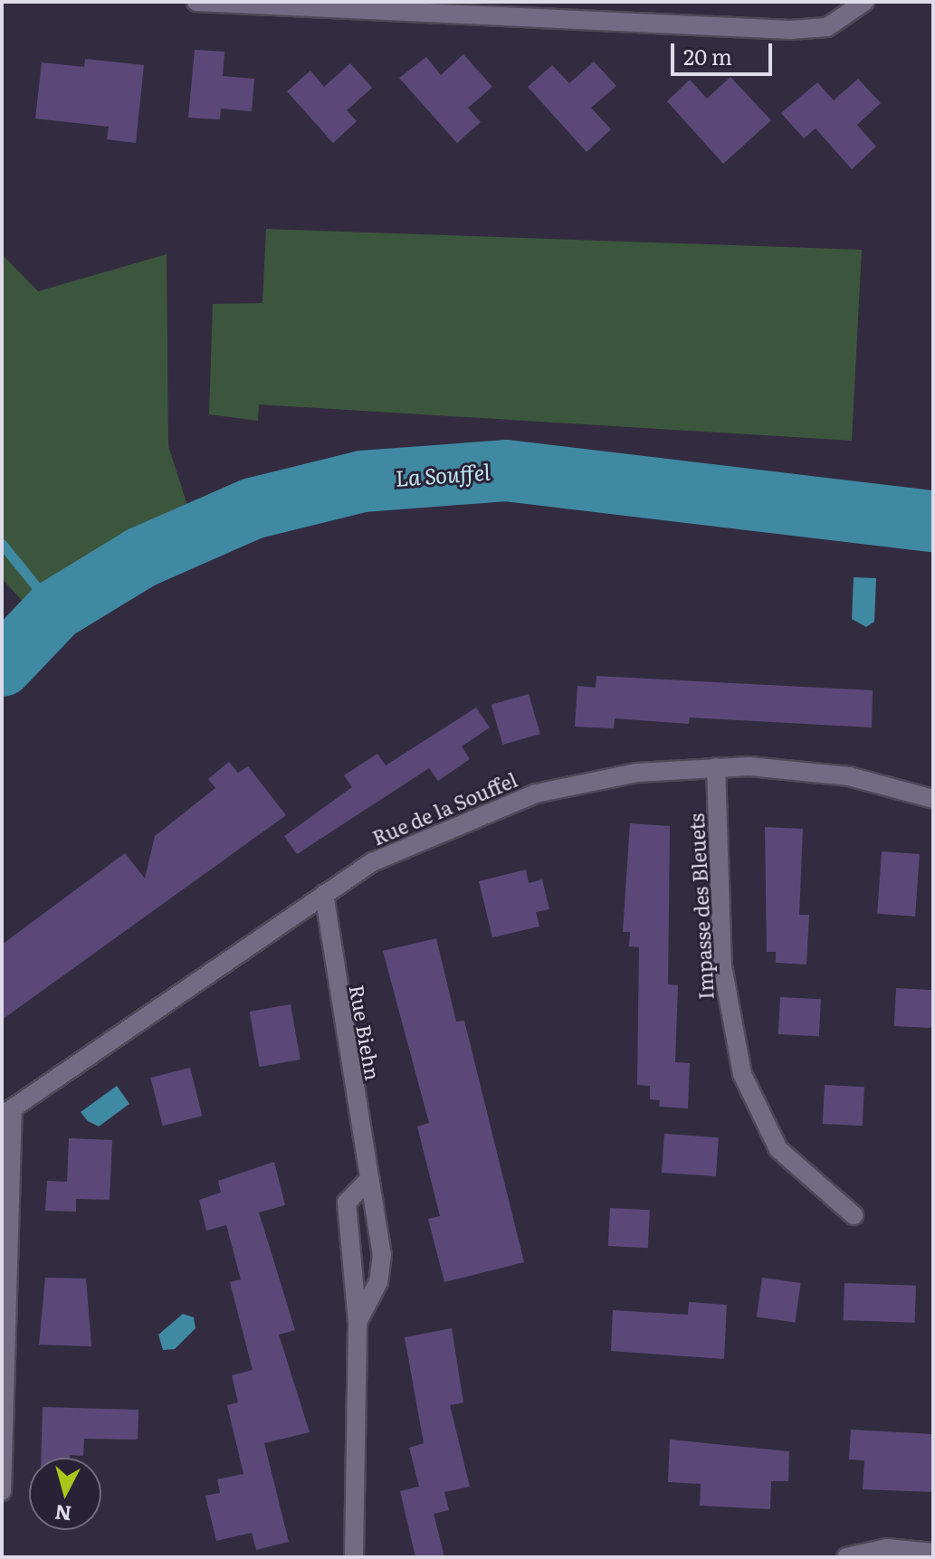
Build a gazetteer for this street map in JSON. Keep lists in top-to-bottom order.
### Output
{
  "streets": {
    "street": ["Rue de la Souffel", "Impasse des Bleuets", "Rue Biehn"]
  },
  "crossings": [
    ["Rue de la Souffel", "Impasse des Bleuets"],
    ["Rue de la Souffel", "Rue Biehn"]
  ],
  "water": ["La Souffel"],
  "scale_bar": "20 m",
  "north": "bottom"
}
